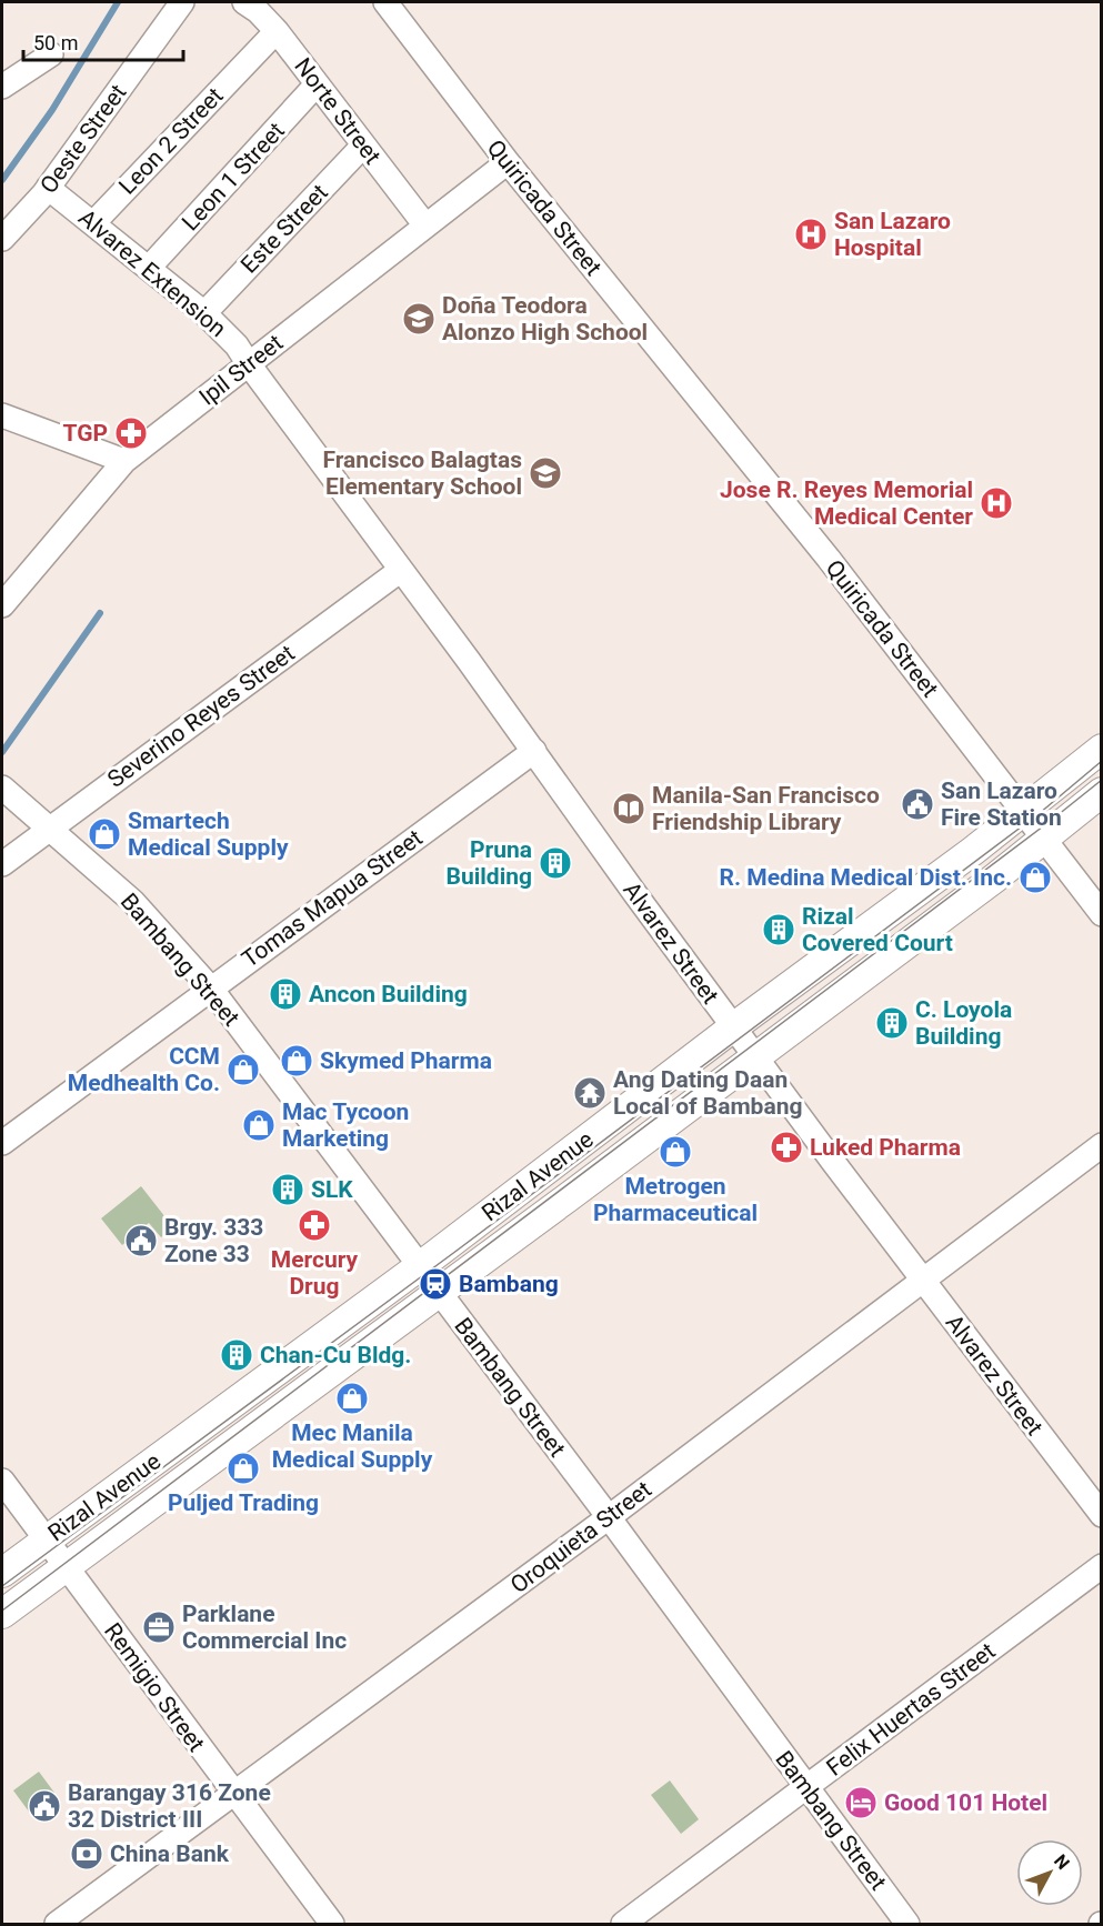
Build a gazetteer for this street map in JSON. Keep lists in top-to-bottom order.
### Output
{
  "streets": {
    "main road": ["Rizal Avenue"],
    "street": [
      "Norte Street",
      "Oeste Street",
      "Leon 2 Street",
      "Leon 1 Street",
      "Quiricada Street",
      "Este Street",
      "Alvarez Extension",
      "Ipil Street",
      "Severino Reyes Street",
      "Tomas Mapua Street",
      "Alvarez Street",
      "Bambang Street",
      "Oroquieta Street",
      "Remigio Street",
      "Felix Huertas Street"
    ]
  },
  "crossings": [
    ["Norte Street", "Leon 2 Street"],
    ["Norte Street", "Leon 1 Street"],
    ["Norte Street", "Este Street"],
    ["Norte Street", "Ipil Street"],
    ["Oeste Street", "Alvarez Extension"],
    ["Leon 2 Street", "Alvarez Extension"],
    ["Leon 1 Street", "Alvarez Extension"],
    ["Quiricada Street", "Ipil Street"],
    ["Quiricada Street", "Rizal Avenue"],
    ["Este Street", "Alvarez Extension"],
    ["Alvarez Extension", "Ipil Street"],
    ["Alvarez Extension", "Alvarez Street"],
    ["Ipil Street", "Alvarez Street"],
    ["Severino Reyes Street", "Alvarez Street"],
    ["Severino Reyes Street", "Bambang Street"],
    ["Tomas Mapua Street", "Alvarez Street"],
    ["Tomas Mapua Street", "Bambang Street"],
    ["Alvarez Street", "Rizal Avenue"],
    ["Alvarez Street", "Oroquieta Street"],
    ["Bambang Street", "Rizal Avenue"],
    ["Bambang Street", "Oroquieta Street"],
    ["Bambang Street", "Felix Huertas Street"],
    ["Rizal Avenue", "Remigio Street"],
    ["Oroquieta Street", "Remigio Street"]
  ],
  "places": {
    "hospital": ["San Lazaro Hospital", "Jose R. Reyes Memorial Medical Center"],
    "school or university": ["Doña Teodora Alonzo High School", "Francisco Balagtas Elementary School"],
    "pharmacy": ["TGP", "Luked Pharma", "Mercury Drug"],
    "public building": ["San Lazaro Fire Station", "Brgy. 333 Zone 33", "Barangay 316 Zone 32 District III"],
    "library": ["Manila-San Francisco Friendship Library"],
    "shop": [
      "Smartech Medical Supply",
      "R. Medina Medical Dist. Inc.",
      "Skymed Pharma",
      "CCM Medhealth Co.",
      "Mac Tycoon Marketing",
      "Metrogen Pharmaceutical",
      "Mec Manila Medical Supply",
      "Puljed Trading"
    ],
    "building": [
      "Pruna Building",
      "Rizal Covered Court",
      "Ancon Building",
      "C. Loyola Building",
      "SLK",
      "Chan-Cu Bldg."
    ],
    "temple": ["Ang Dating Daan Local of Bambang"],
    "station": ["Bambang"],
    "office": ["Parklane Commercial Inc"],
    "hotel": ["Good 101 Hotel"],
    "bank": ["China Bank"]
  },
  "scale_bar": "50 m",
  "north": "top right"
}
